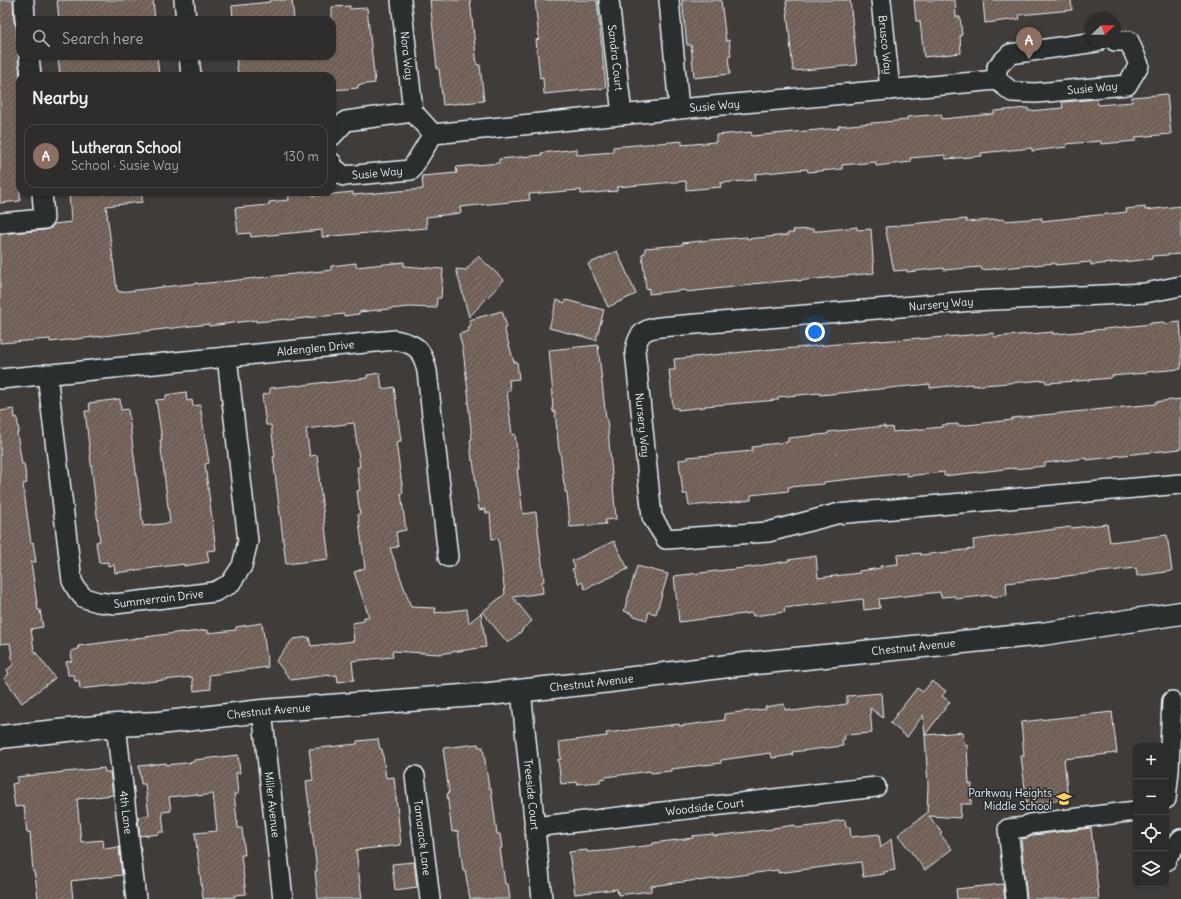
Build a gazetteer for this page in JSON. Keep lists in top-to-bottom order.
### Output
{
  "streets": {
    "main road": ["Chestnut Avenue"],
    "street": [
      "Brusco Way",
      "Nora Way",
      "Sandra Court",
      "Susie Way",
      "Nursery Way",
      "Aldenglen Drive",
      "Summerrain Drive",
      "Treeside Court",
      "Miller Avenue",
      "Woodside Court",
      "4th Lane",
      "Tamarack Lane"
    ]
  },
  "crossings": [
    ["Brusco Way", "Susie Way"],
    ["Sandra Court", "Susie Way"],
    ["Aldenglen Drive", "Summerrain Drive"],
    ["Chestnut Avenue", "Treeside Court"],
    ["Chestnut Avenue", "Miller Avenue"],
    ["Chestnut Avenue", "4th Lane"],
    ["Treeside Court", "Woodside Court"]
  ],
  "places": {
    "school or university": ["Parkway Heights Middle School"]
  },
  "north": "right",
  "page": {
    "search": "Search here",
    "pins": "A",
    "heading": "Nearby",
    "list": [
      {
        "mark": "A",
        "name": "Lutheran School",
        "note": "School · Susie Way",
        "value": "130 m"
      }
    ],
    "map_buttons": ["+", "−"]
  }
}
